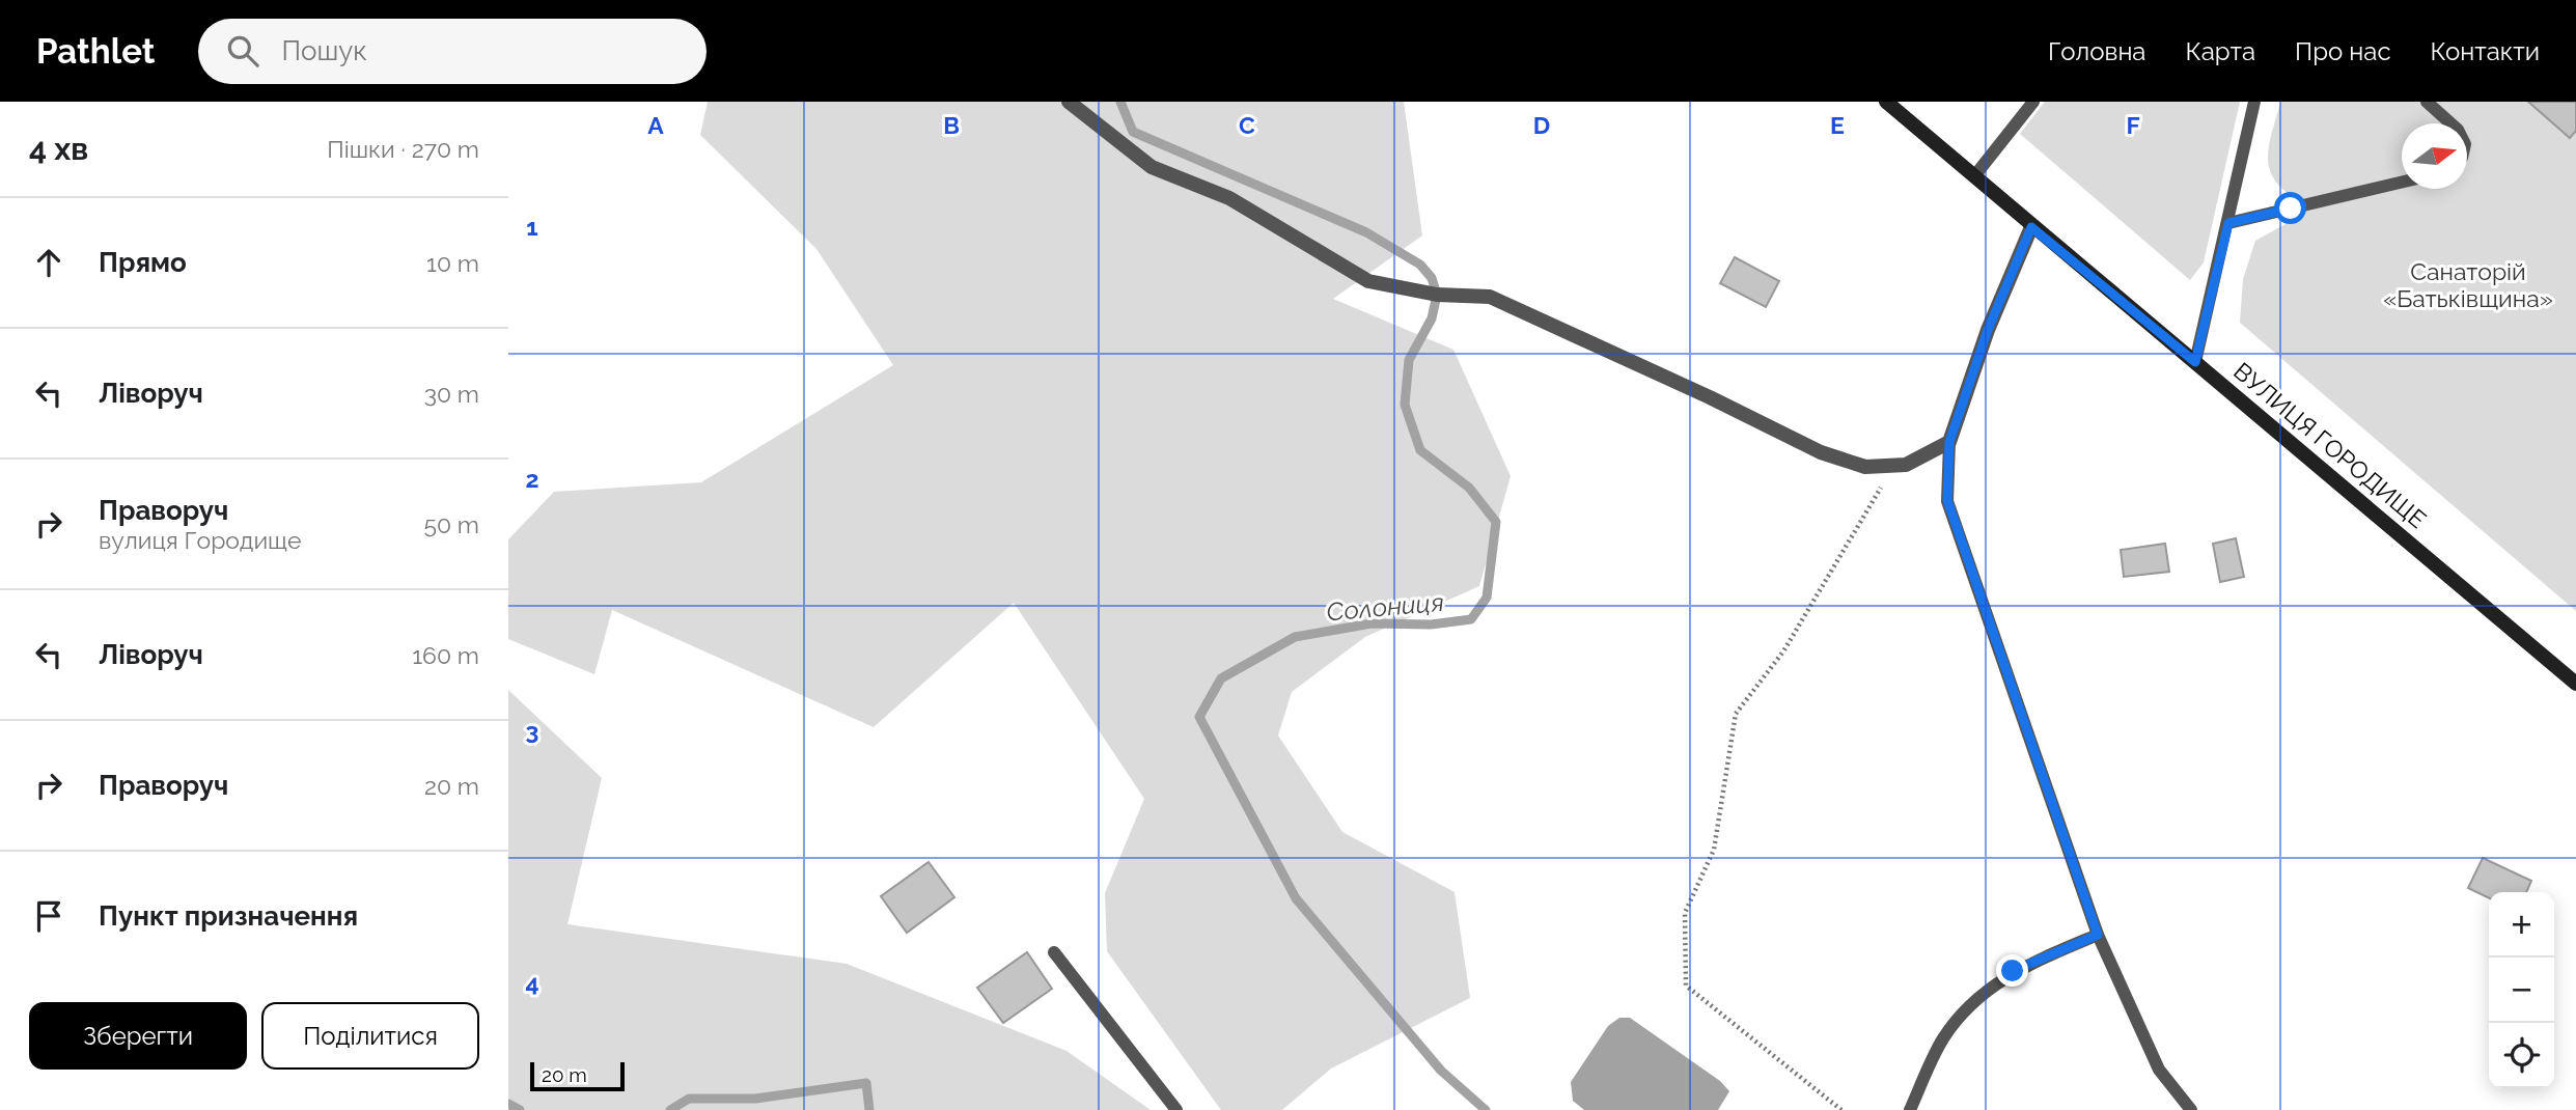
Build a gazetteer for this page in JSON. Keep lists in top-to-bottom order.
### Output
{
  "streets": {
    "street": ["ВУЛИЦЯ ГОРОДИЩЕ"]
  },
  "water": ["Солониця"],
  "parks": ["Санаторій «Батьківщина»"],
  "scale_bar": "20 m",
  "north": "right",
  "page": {
    "header": "Pathlet",
    "search": "Пошук",
    "nav": [
      "Головна",
      "Карта",
      "Про нас",
      "Контакти"
    ],
    "heading": ["4 хв", "Пішки · 270 m"],
    "list": [
      ["Прямо", "10 m"],
      ["Ліворуч", "30 m"],
      ["Праворуч", "вулиця Городище", "50 m"],
      ["Ліворуч", "160 m"],
      ["Праворуч", "20 m"],
      "Пункт призначення"
    ],
    "map_buttons": ["+", "−"],
    "buttons": ["Зберегти", "Поділитися"],
    "scale": "20 m"
  },
  "grid": {
    "columns": [
      "A",
      "B",
      "C",
      "D",
      "E",
      "F"
    ],
    "rows": [
      "1",
      "2",
      "3",
      "4"
    ]
  }
}
